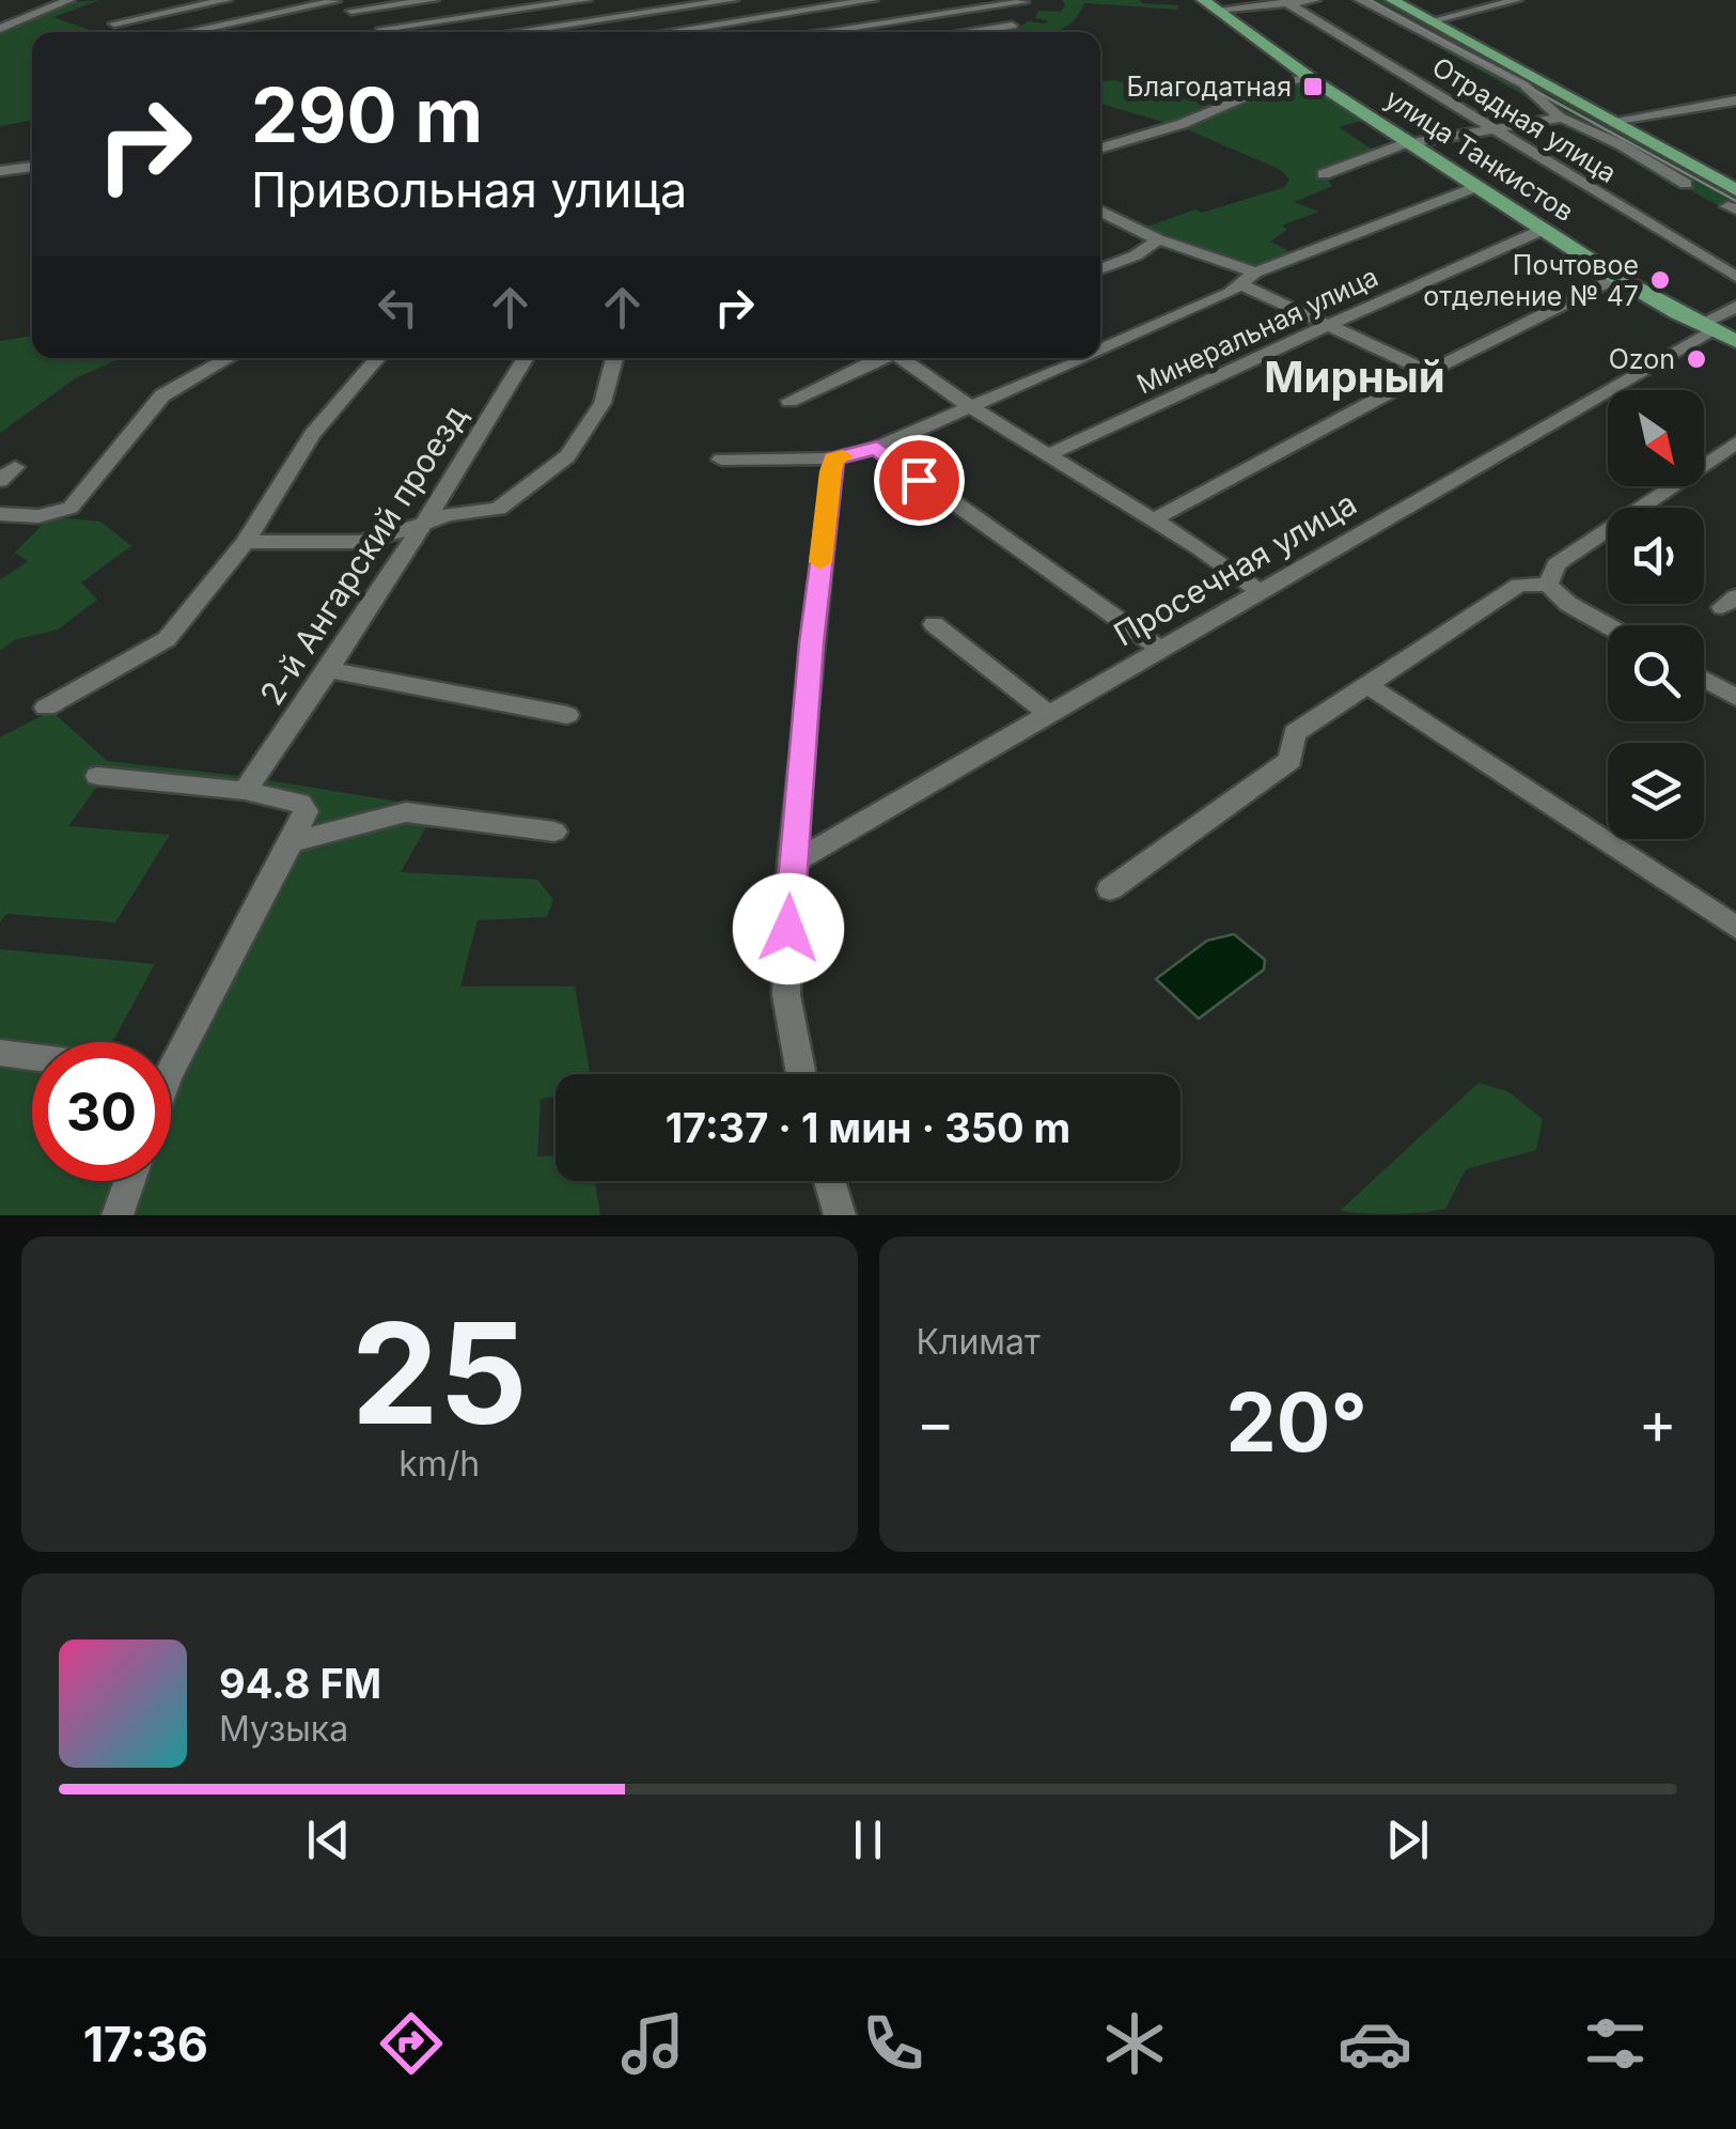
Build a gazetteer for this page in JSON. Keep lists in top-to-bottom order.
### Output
{
  "streets": {
    "main road": ["улица Танкистов"],
    "street": [
      "Отрадная улица",
      "Минеральная улица",
      "2-й Ангарский проезд",
      "Просечная улица"
    ]
  },
  "crossings": [
    ["улица Танкистов", "Минеральная улица"],
    ["улица Танкистов", "Просечная улица"]
  ],
  "districts": ["Мирный"],
  "places": {
    "transit": ["Благодатная"],
    "other": ["Почтовое отделение № 47", "Ozon"]
  },
  "north": "bottom right",
  "page": {
    "turn": ["290 m", "Привольная улица"],
    "limit": "30",
    "trip": "17:37 · 1 мин · 350 m",
    "tile": [
      ["25", "km/h"],
      "Климат"
    ],
    "heat": ["−", "20°", "+"],
    "song": ["94.8 FM", "Музыка"],
    "tabs": "17:36"
  }
}
